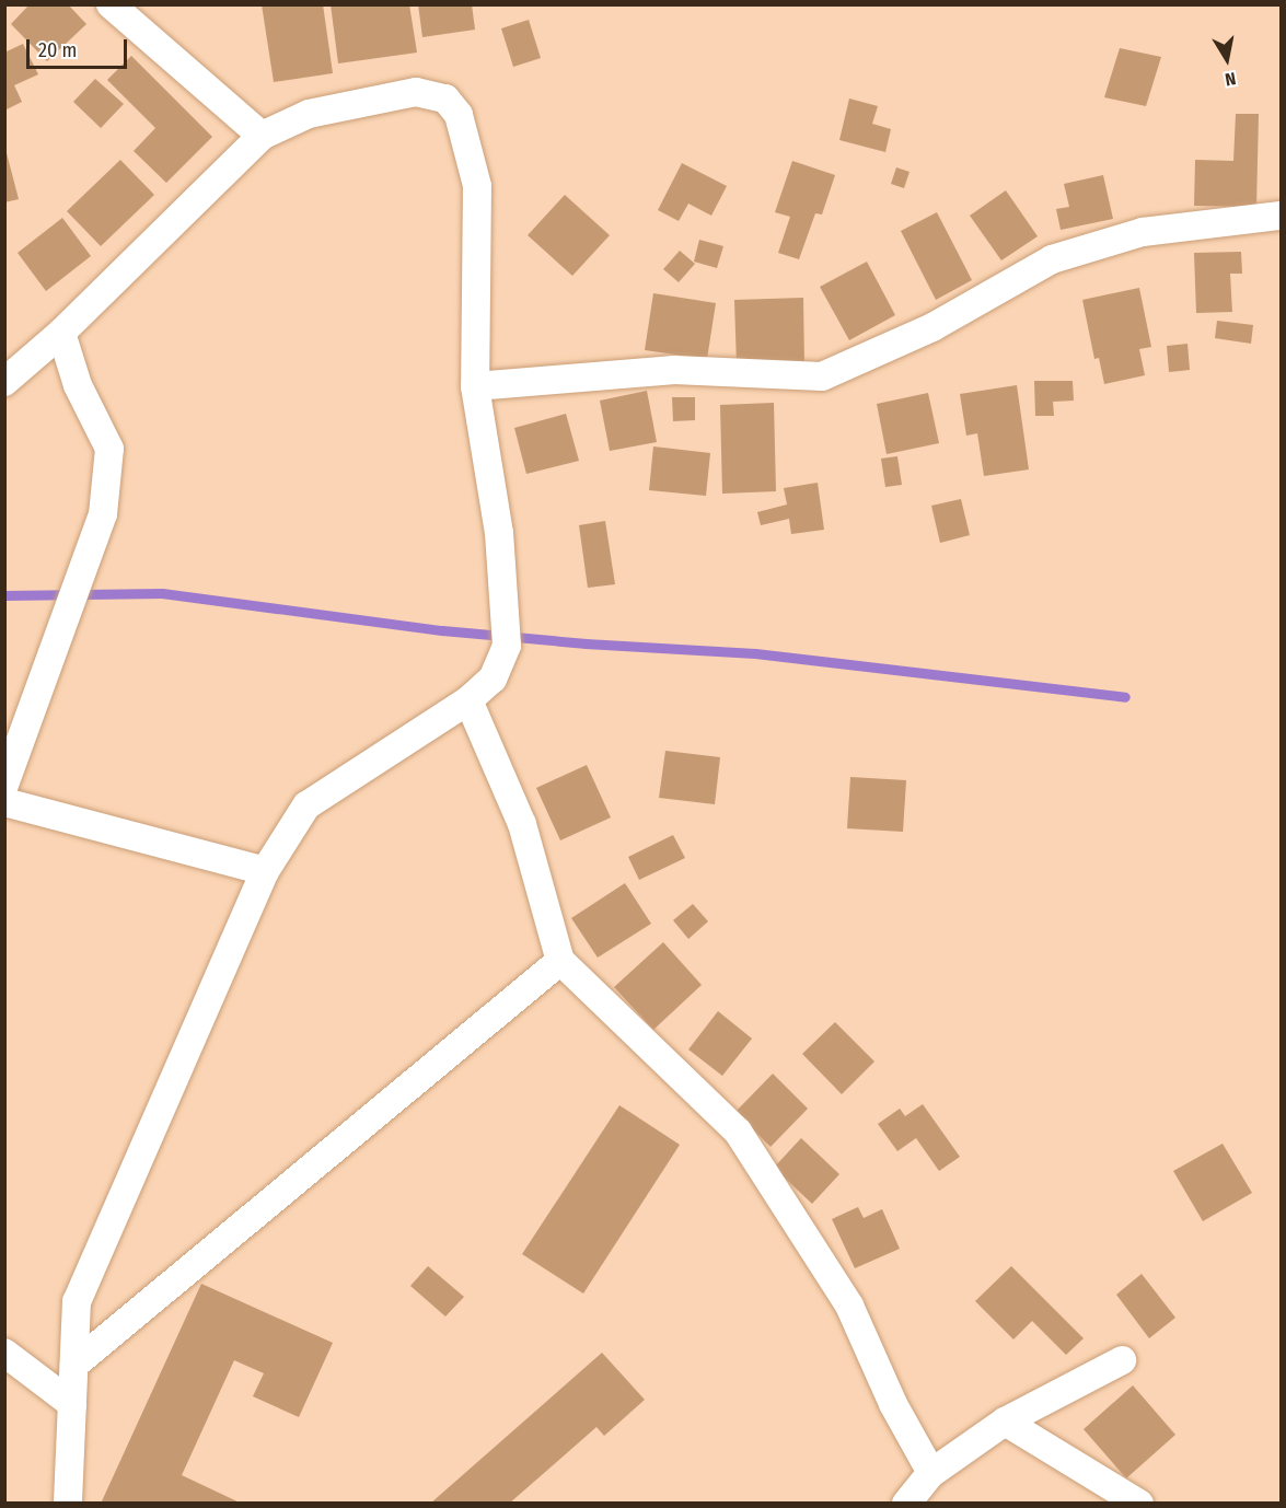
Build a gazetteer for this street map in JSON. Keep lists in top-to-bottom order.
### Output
{
  "scale_bar": "20 m",
  "north": "bottom"
}
